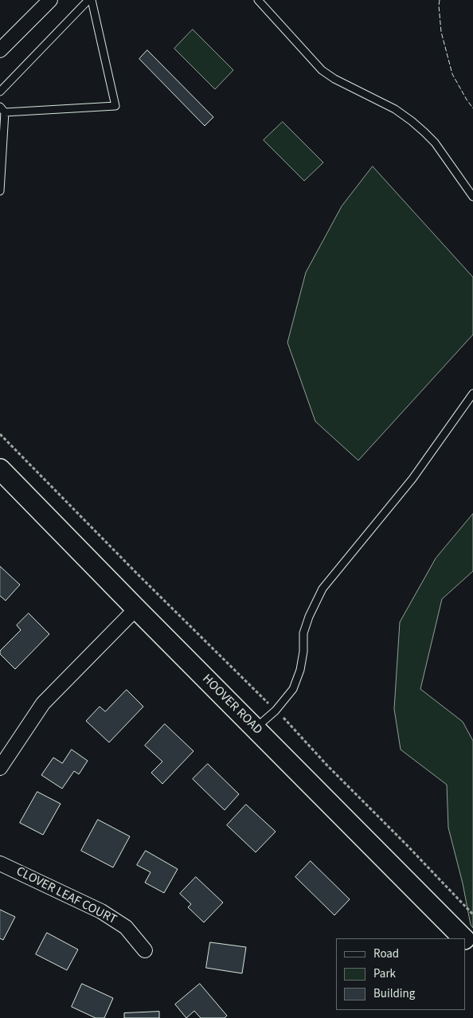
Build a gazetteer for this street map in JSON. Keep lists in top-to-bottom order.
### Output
{
  "streets": {
    "main road": ["HOOVER ROAD"],
    "street": ["CLOVER LEAF COURT"]
  },
  "legend": ["Road", "Park", "Building"]
}
